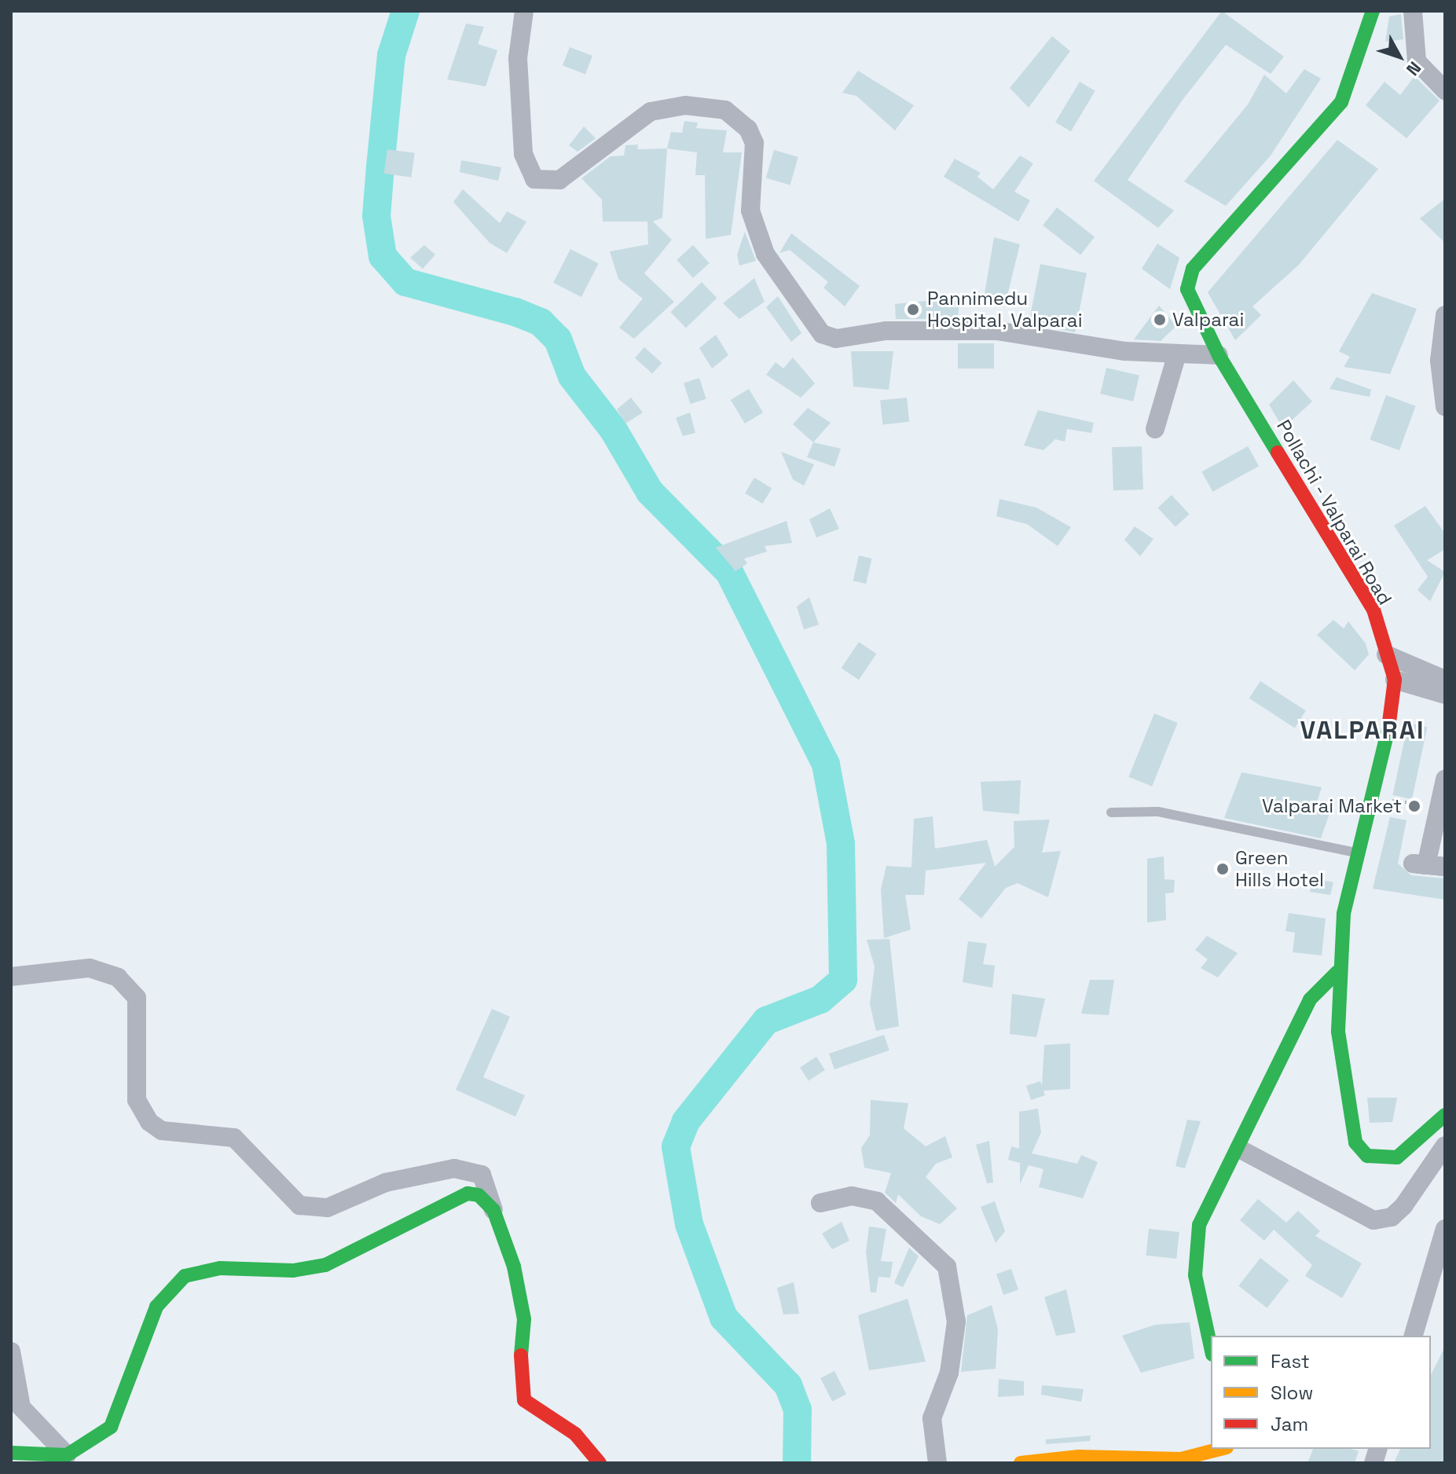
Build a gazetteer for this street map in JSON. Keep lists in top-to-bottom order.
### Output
{
  "streets": {
    "street": ["Pollachi - Valparai Road"]
  },
  "districts": ["VALPARAI"],
  "places": [
    "Pannimedu Hospital, Valparai",
    "Valparai",
    "Valparai Market",
    "Green Hills Hotel"
  ],
  "legend": ["Fast", "Slow", "Jam"],
  "north": "bottom right"
}
